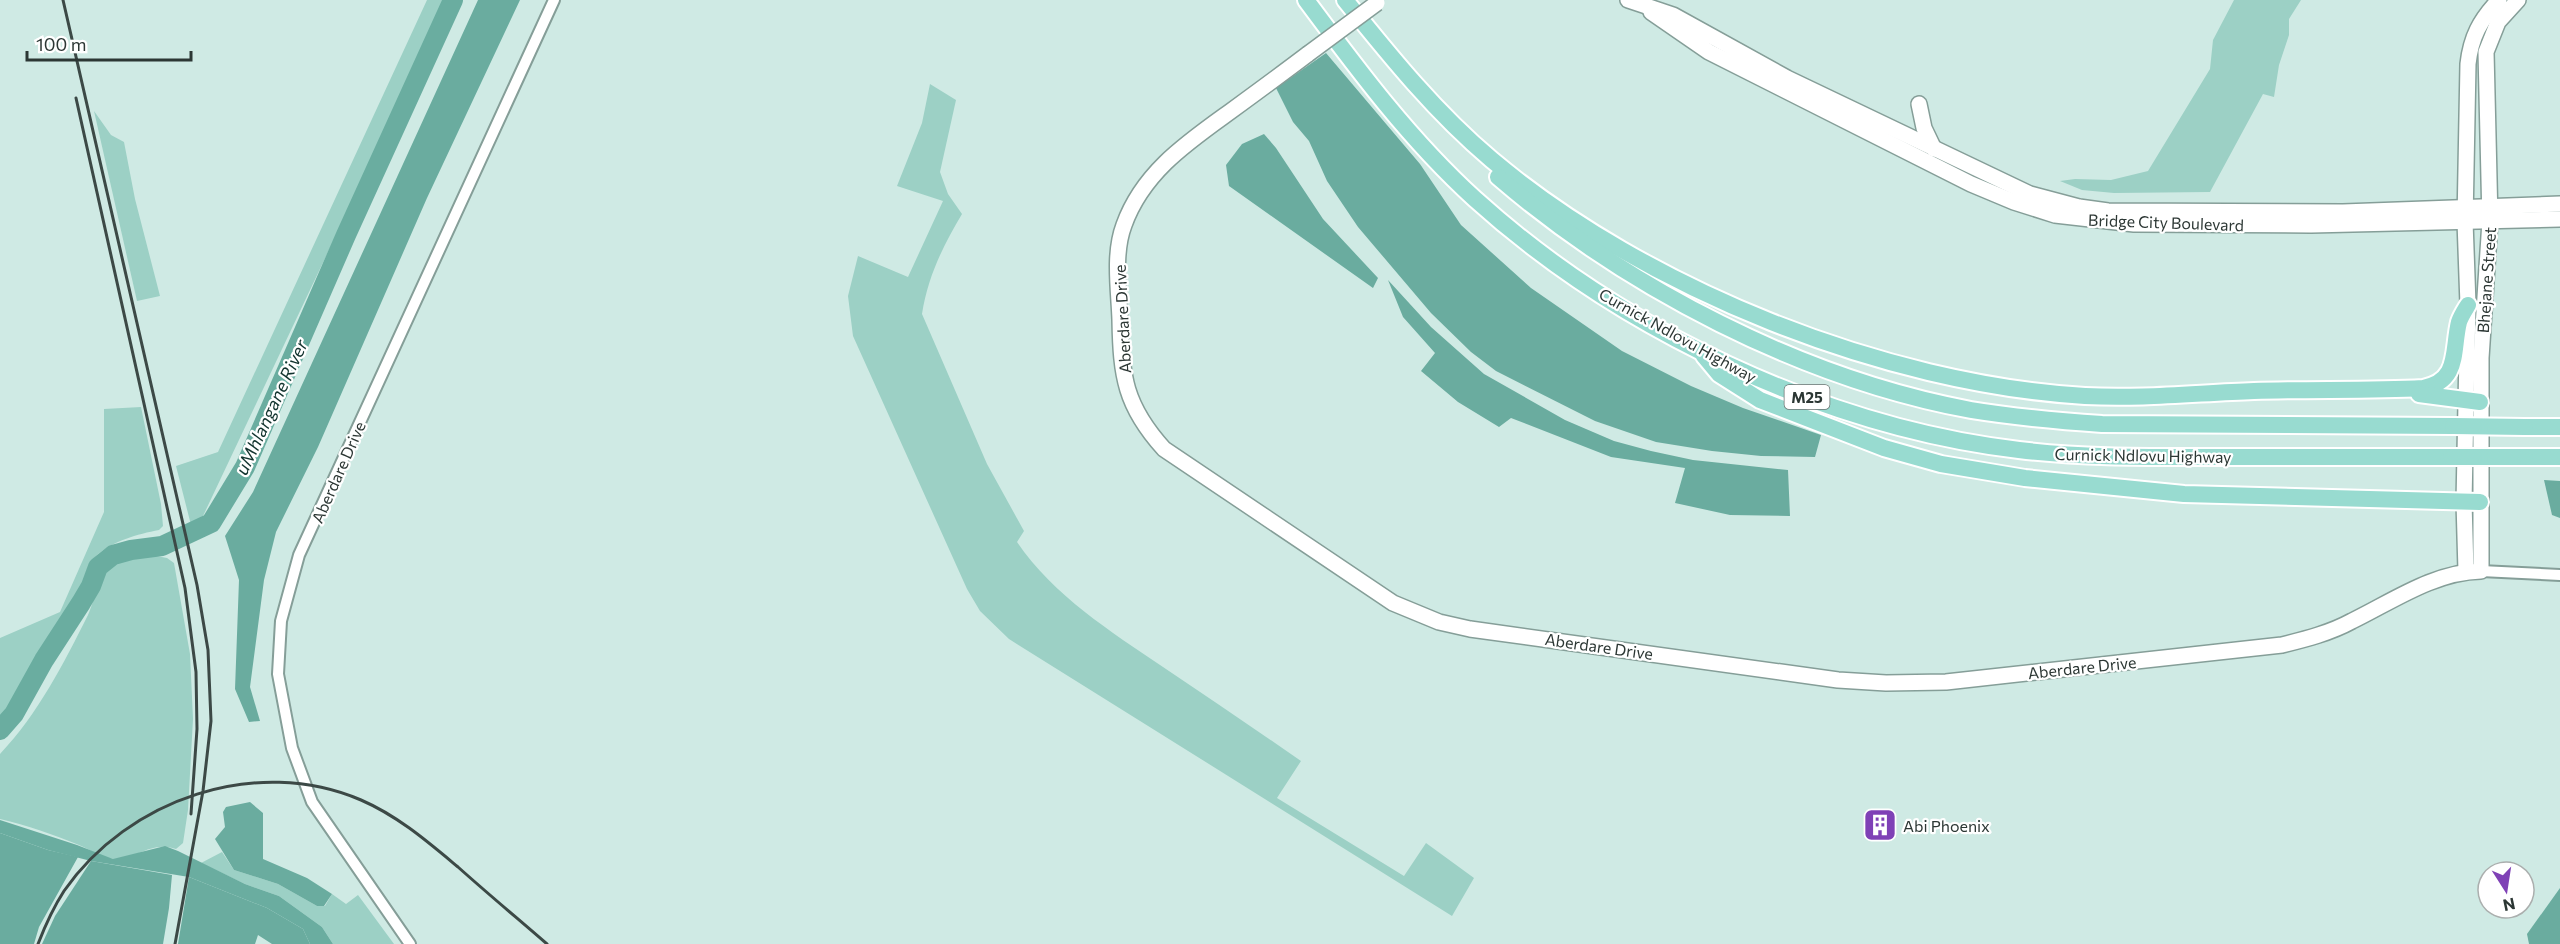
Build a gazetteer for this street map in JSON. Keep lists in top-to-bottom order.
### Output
{
  "streets": {
    "main road": ["Curnick Ndlovu Highway", "M25"],
    "street": ["Bridge City Boulevard", "Bhejane Street", "Aberdare Drive"]
  },
  "crossings": [
    ["Bridge City Boulevard", "Bhejane Street"],
    ["Bhejane Street", "Aberdare Drive"]
  ],
  "water": ["uMhlangane River"],
  "places": {
    "building": ["Abi Phoenix"]
  },
  "scale_bar": "100 m",
  "north": "bottom"
}
